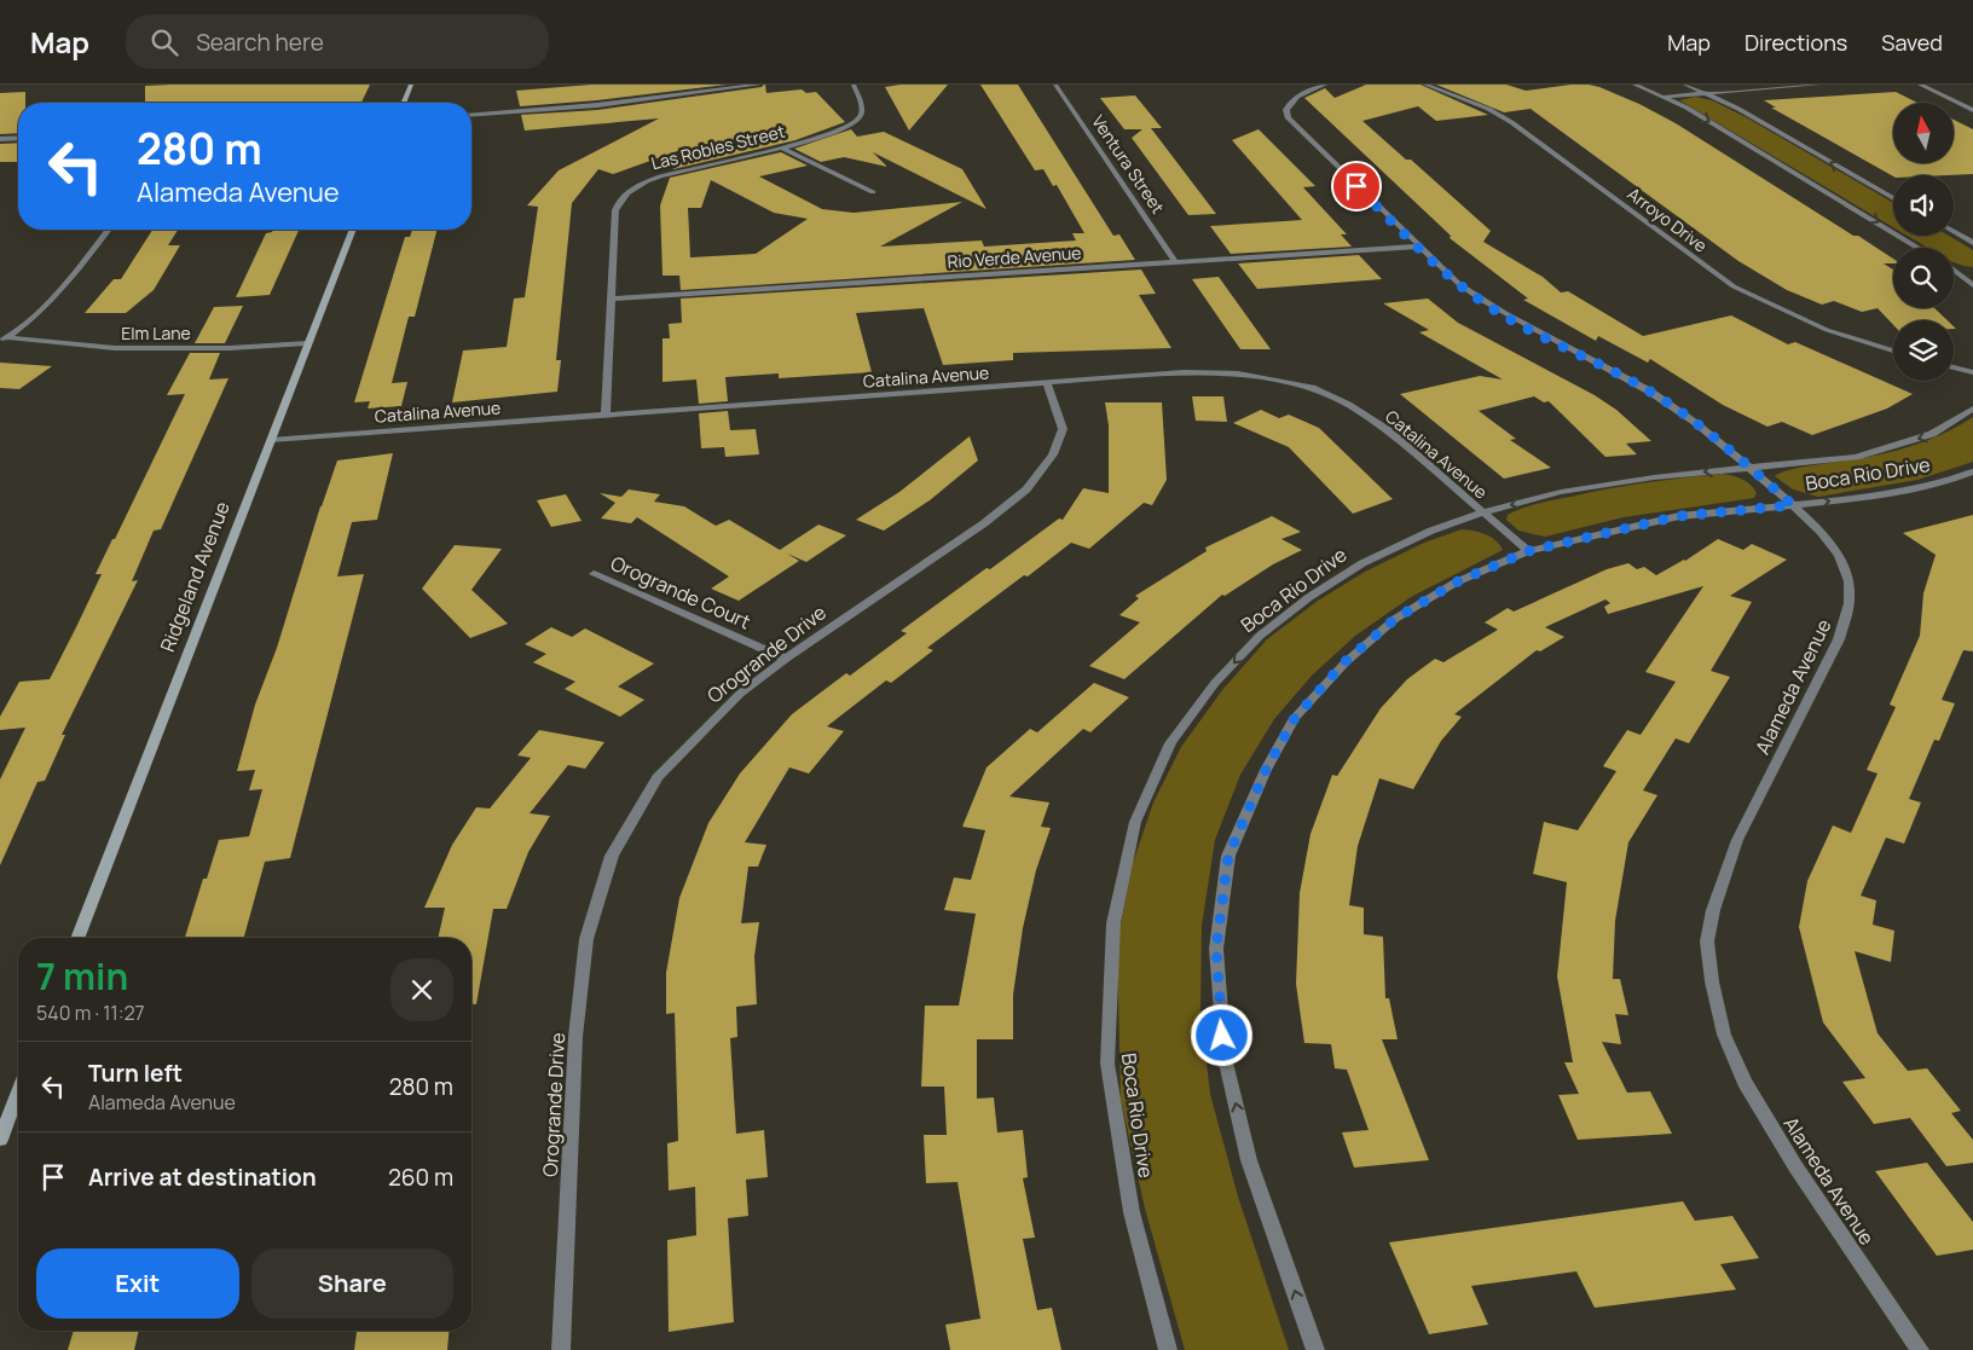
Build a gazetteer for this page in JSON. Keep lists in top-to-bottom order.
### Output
{
  "streets": {
    "street": [
      "Las Robles Street",
      "Ventura Street",
      "Arroyo Drive",
      "Rio Verde Avenue",
      "Elm Lane",
      "Catalina Avenue",
      "Boca Rio Drive",
      "Ridgeland Avenue",
      "Orogrande Court",
      "Orogrande Drive",
      "Alameda Avenue"
    ]
  },
  "crossings": [
    ["Las Robles Street", "Rio Verde Avenue"],
    ["Las Robles Street", "Catalina Avenue"],
    ["Ventura Street", "Rio Verde Avenue"],
    ["Rio Verde Avenue", "Alameda Avenue"],
    ["Elm Lane", "Ridgeland Avenue"],
    ["Catalina Avenue", "Boca Rio Drive"],
    ["Catalina Avenue", "Ridgeland Avenue"],
    ["Catalina Avenue", "Orogrande Drive"],
    ["Boca Rio Drive", "Alameda Avenue"],
    ["Orogrande Court", "Orogrande Drive"]
  ],
  "north": "top",
  "page": {
    "header": "Map",
    "search": "Search here",
    "nav": ["Map", "Directions", "Saved"],
    "turn": ["280 m", "Alameda Avenue"],
    "heading": ["7 min", "540 m · 11:27"],
    "list": [
      {
        "name": "Turn left",
        "note": "Alameda Avenue",
        "value": "280 m"
      },
      {
        "name": "Arrive at destination",
        "value": "260 m"
      }
    ],
    "buttons": ["Exit", "Share"]
  }
}
